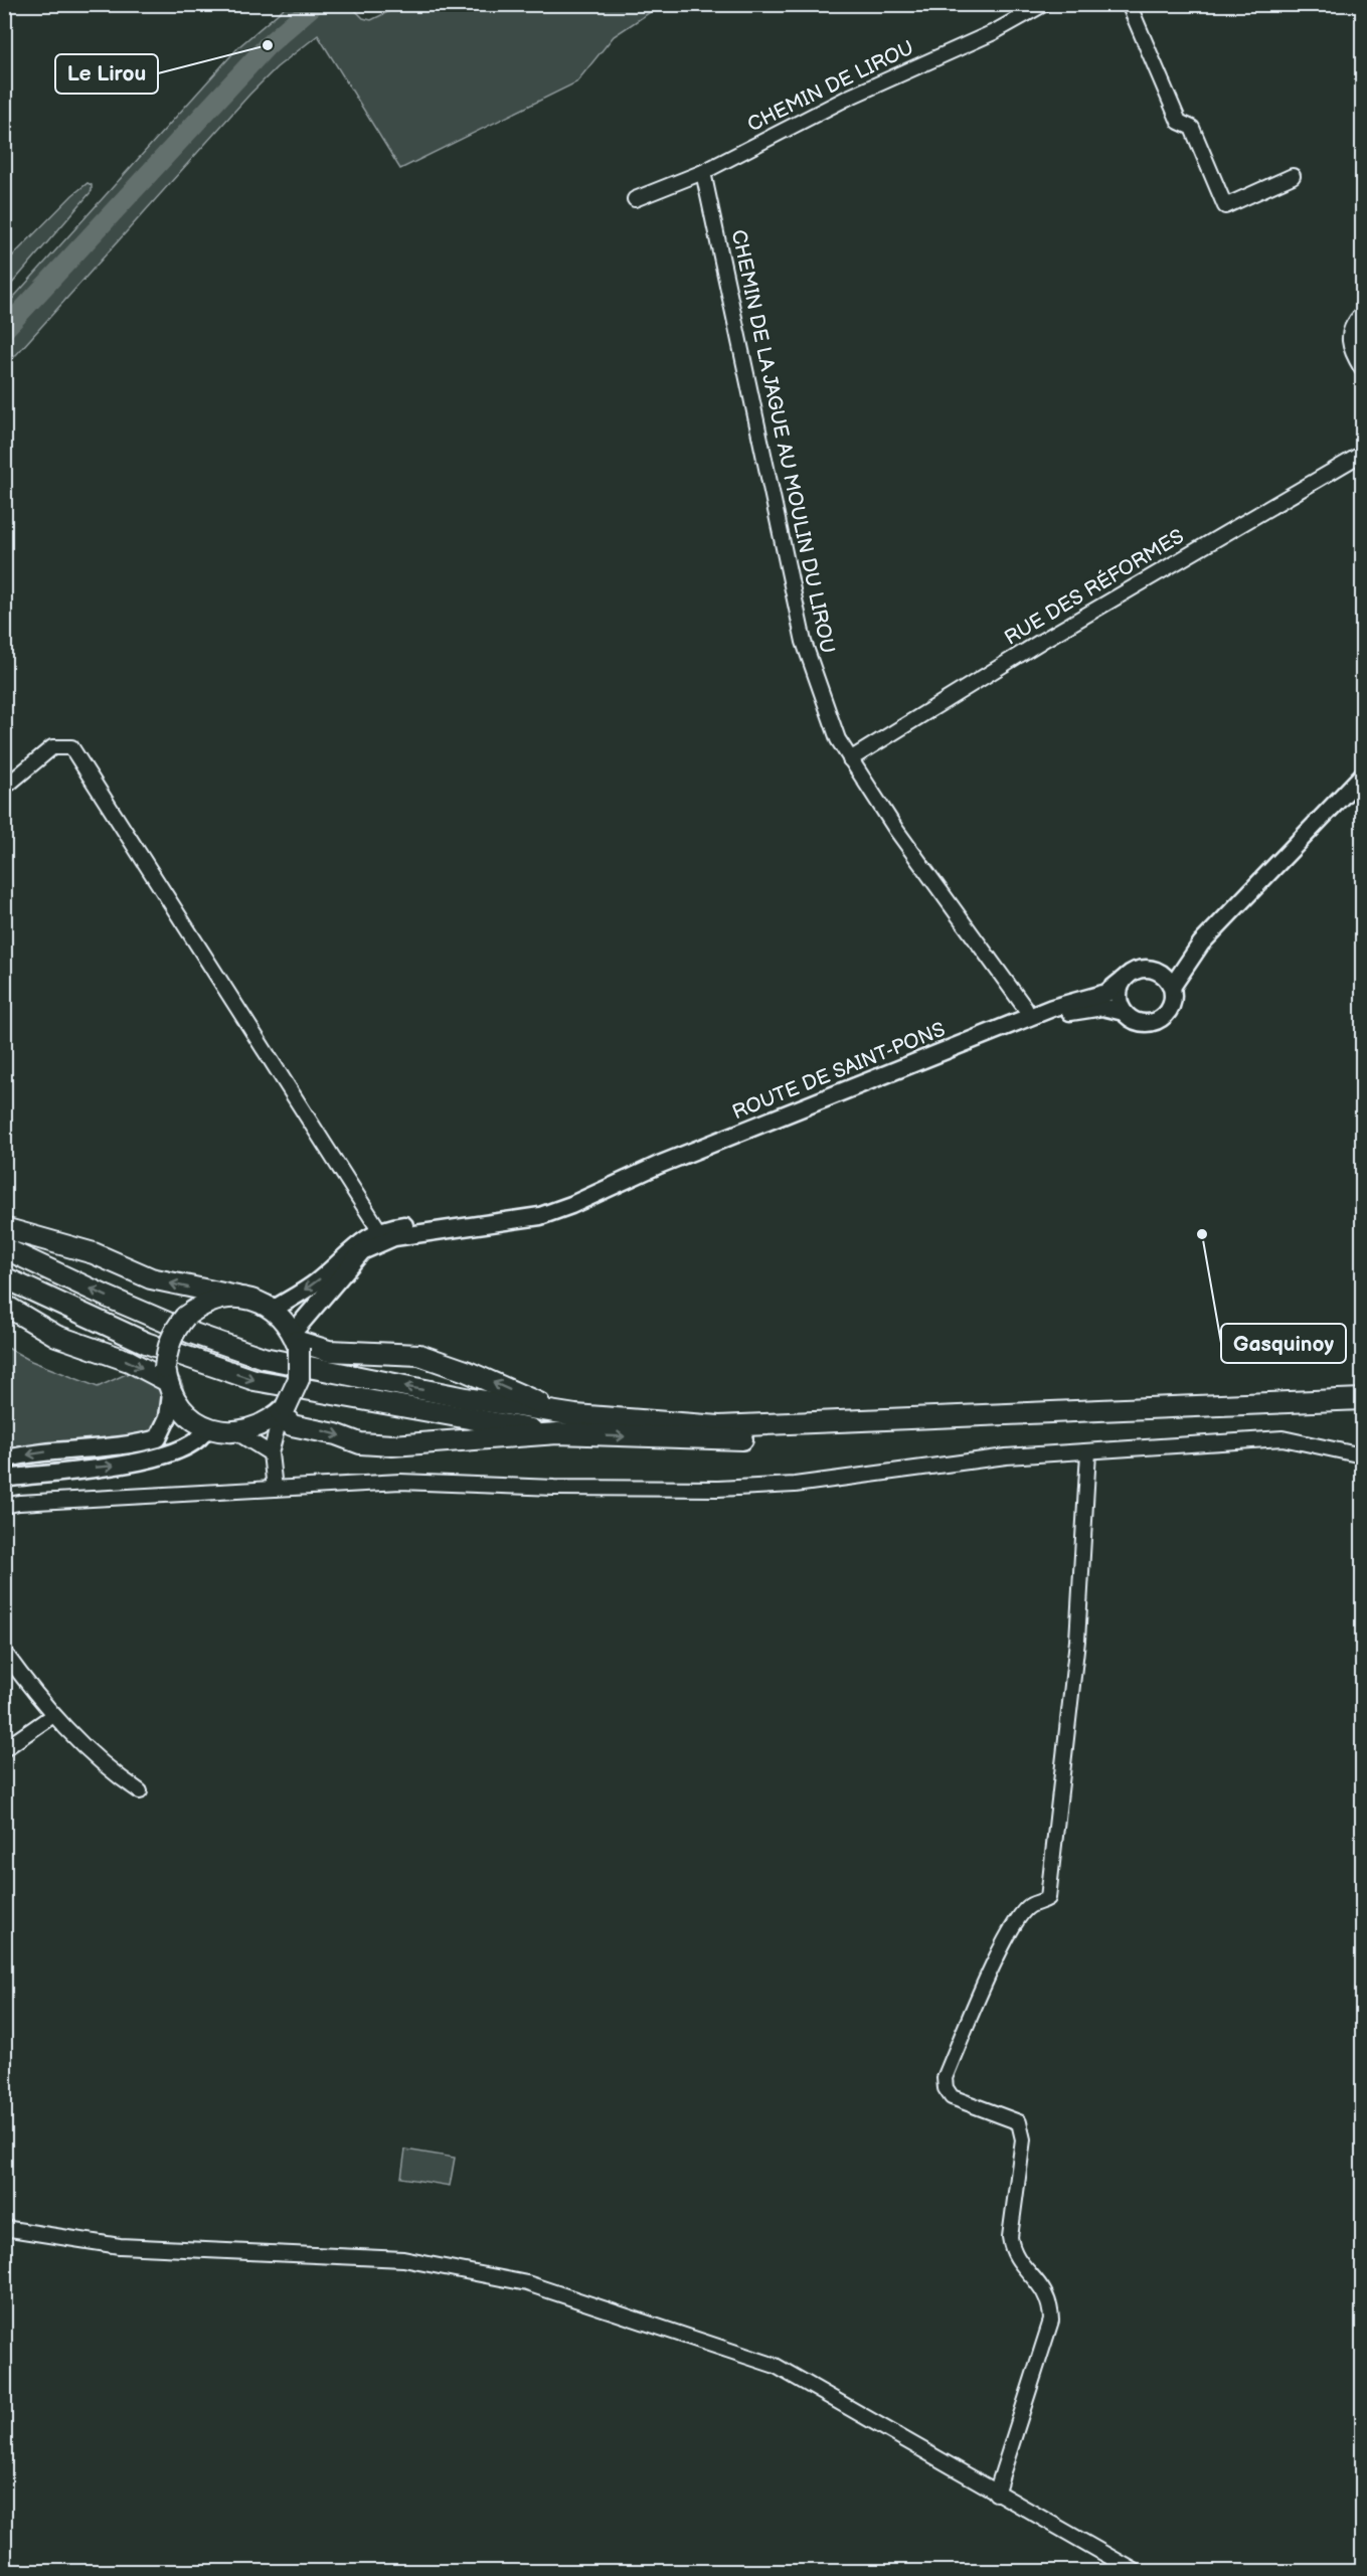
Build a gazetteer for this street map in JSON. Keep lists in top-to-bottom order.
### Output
{
  "streets": {
    "main road": ["ROUTE DE SAINT-PONS"],
    "street": ["CHEMIN DE LIROU", "CHEMIN DE LA JAGUE AU MOULIN DU LIROU", "RUE DES RÉFORMES"]
  },
  "crossings": [
    ["CHEMIN DE LIROU", "CHEMIN DE LA JAGUE AU MOULIN DU LIROU"],
    ["CHEMIN DE LA JAGUE AU MOULIN DU LIROU", "RUE DES RÉFORMES"],
    ["CHEMIN DE LA JAGUE AU MOULIN DU LIROU", "ROUTE DE SAINT-PONS"]
  ],
  "places": ["Le Lirou", "Gasquinoy"]
}
